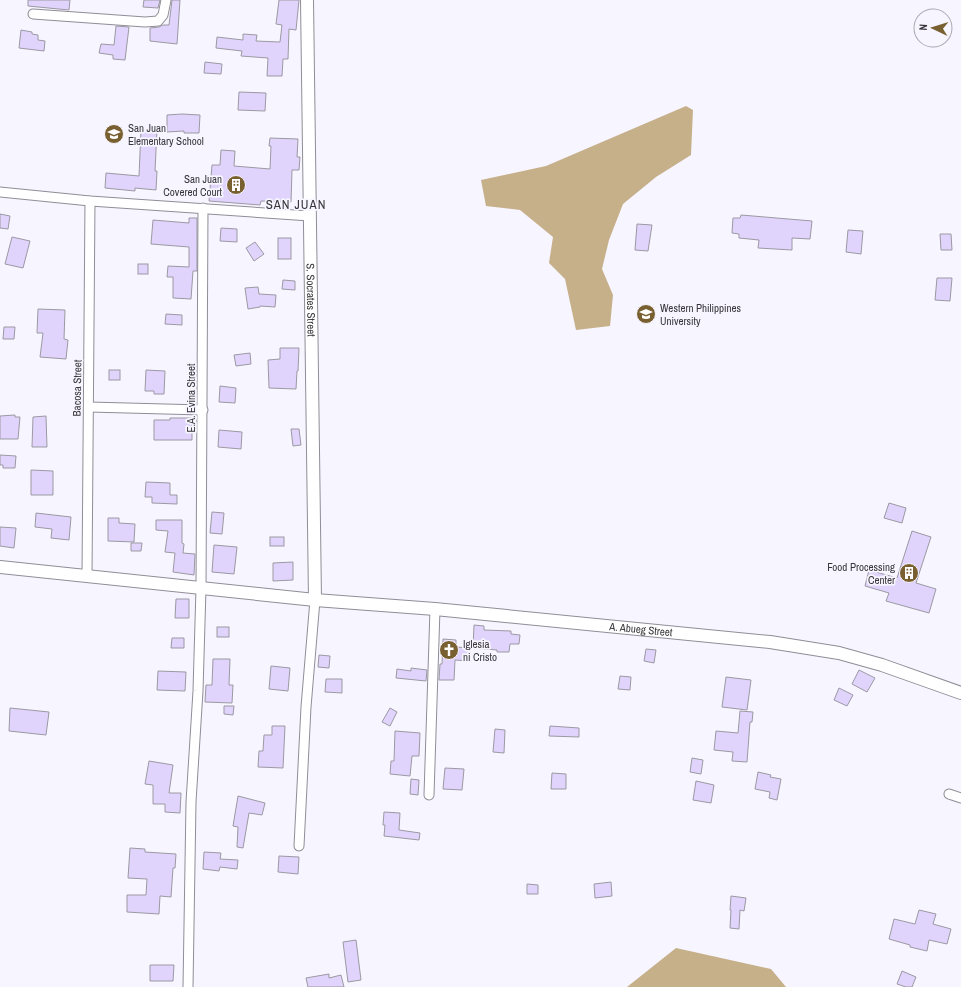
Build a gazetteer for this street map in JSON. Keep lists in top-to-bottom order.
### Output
{
  "streets": {
    "street": [
      "S. Socrates Street",
      "Bacosa Street",
      "E.A. Evina Street",
      "A. Abueg Street"
    ]
  },
  "crossings": [
    ["S. Socrates Street", "A. Abueg Street"],
    ["Bacosa Street", "A. Abueg Street"],
    ["E.A. Evina Street", "A. Abueg Street"]
  ],
  "districts": ["SAN JUAN"],
  "places": {
    "school or university": ["San Juan Elementary School", "Western Philippines University"],
    "building": ["San Juan Covered Court", "Food Processing Center"],
    "church": ["Iglesia ni Cristo"]
  },
  "north": "left"
}
